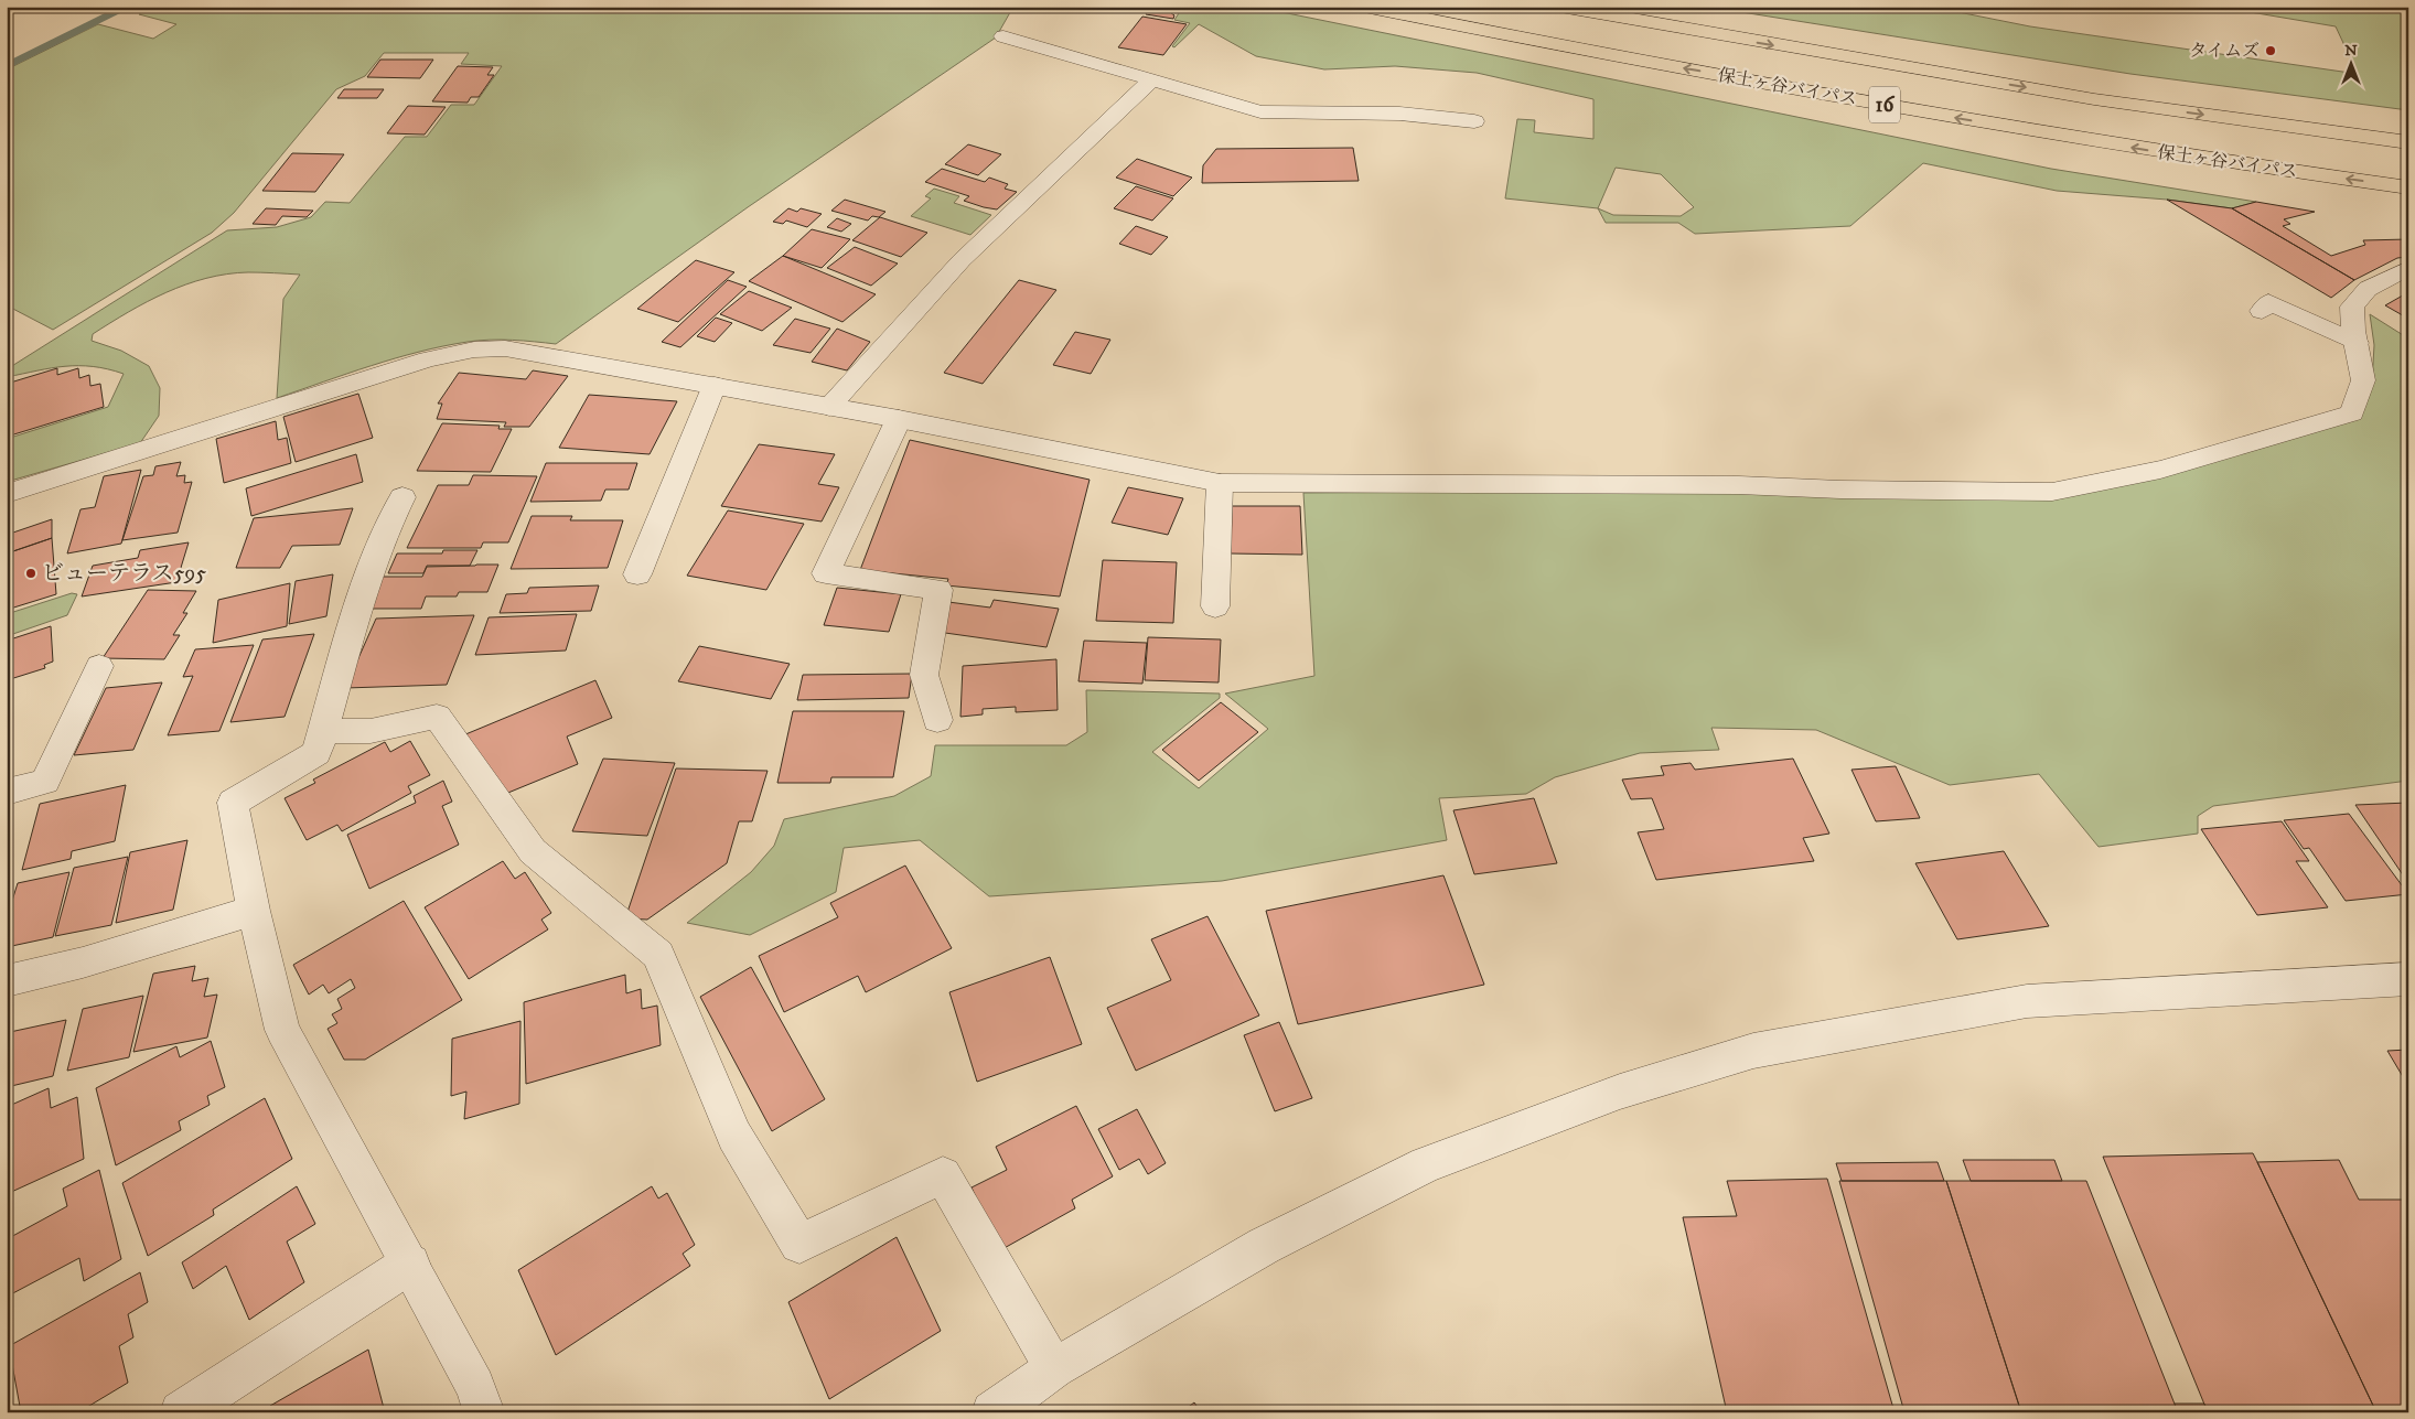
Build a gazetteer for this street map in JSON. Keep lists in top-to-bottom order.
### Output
{
  "streets": {
    "highway": ["保土ヶ谷バイパス", "16"]
  },
  "places": ["タイムズ", "ビューテラス595"],
  "north": "top"
}
